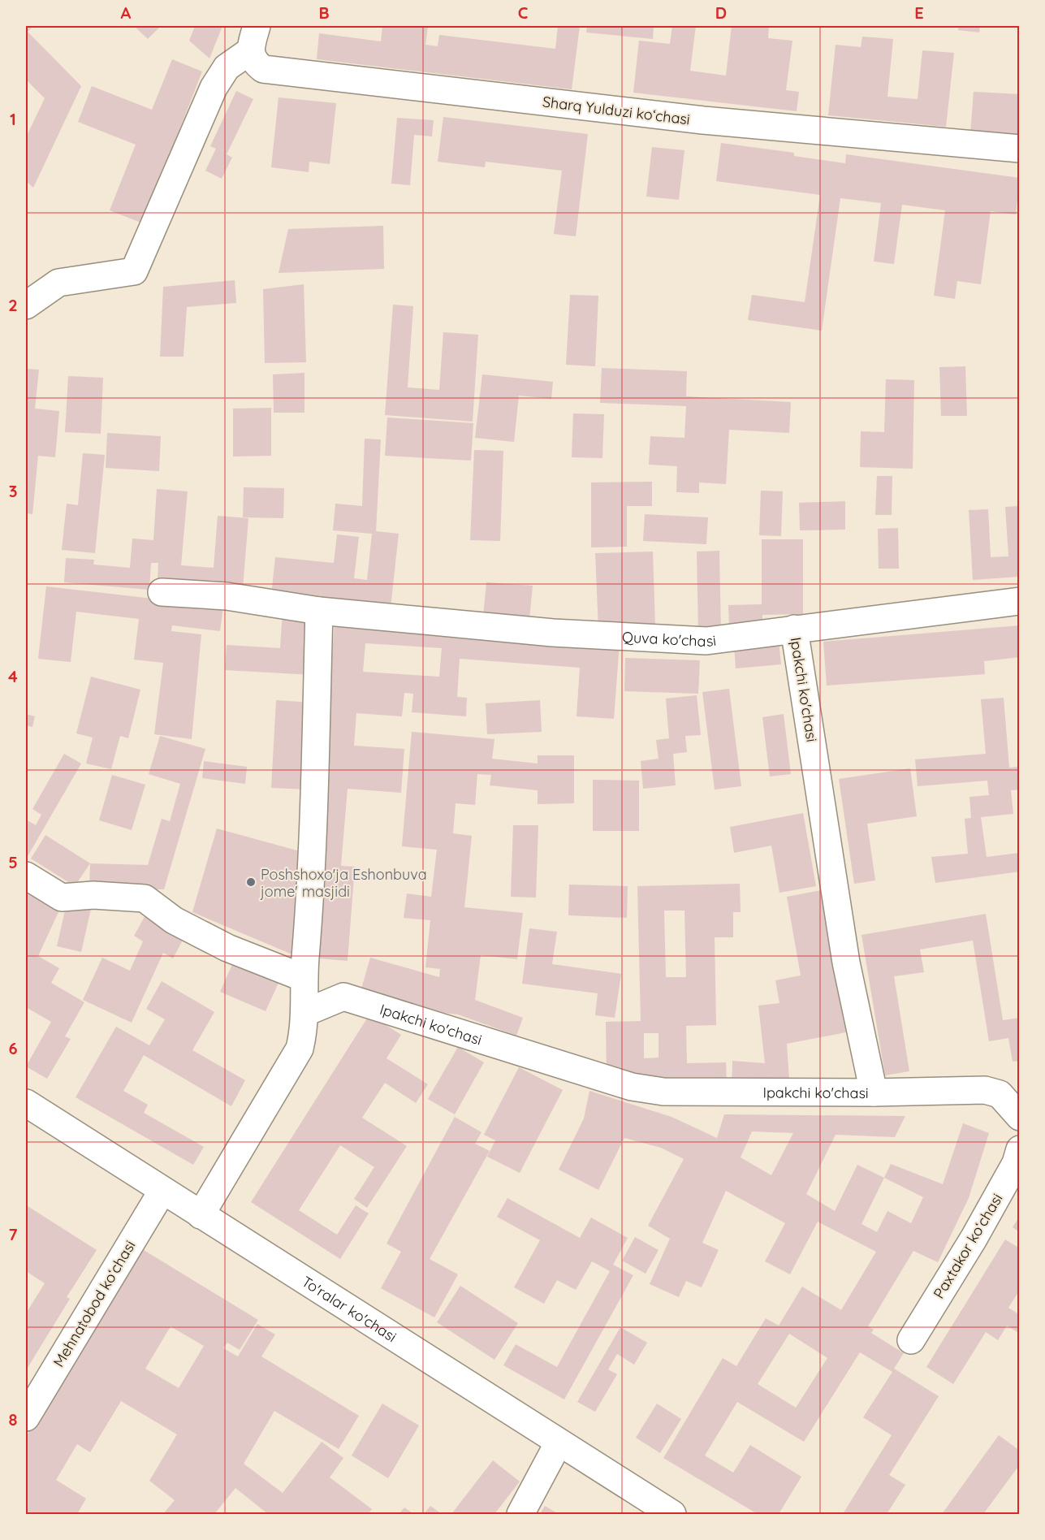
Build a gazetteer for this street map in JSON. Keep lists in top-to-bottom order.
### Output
{
  "streets": {
    "street": [
      "Sharq Yulduzi koʻchasi",
      "Quva ko'chasi",
      "Ipakchi ko'chasi",
      "Paxtakor koʻchasi",
      "Mehnatobod koʻchasi",
      "To'ralar ko'chasi"
    ]
  },
  "crossings": [
    ["Quva ko'chasi", "Ipakchi ko'chasi"],
    ["Mehnatobod koʻchasi", "To'ralar ko'chasi"]
  ],
  "places": ["Poshshoxo'ja Eshonbuva jome' masjidi"],
  "grid": {
    "columns": [
      "A",
      "B",
      "C",
      "D",
      "E"
    ],
    "rows": [
      "1",
      "2",
      "3",
      "4",
      "5",
      "6",
      "7",
      "8"
    ]
  }
}
